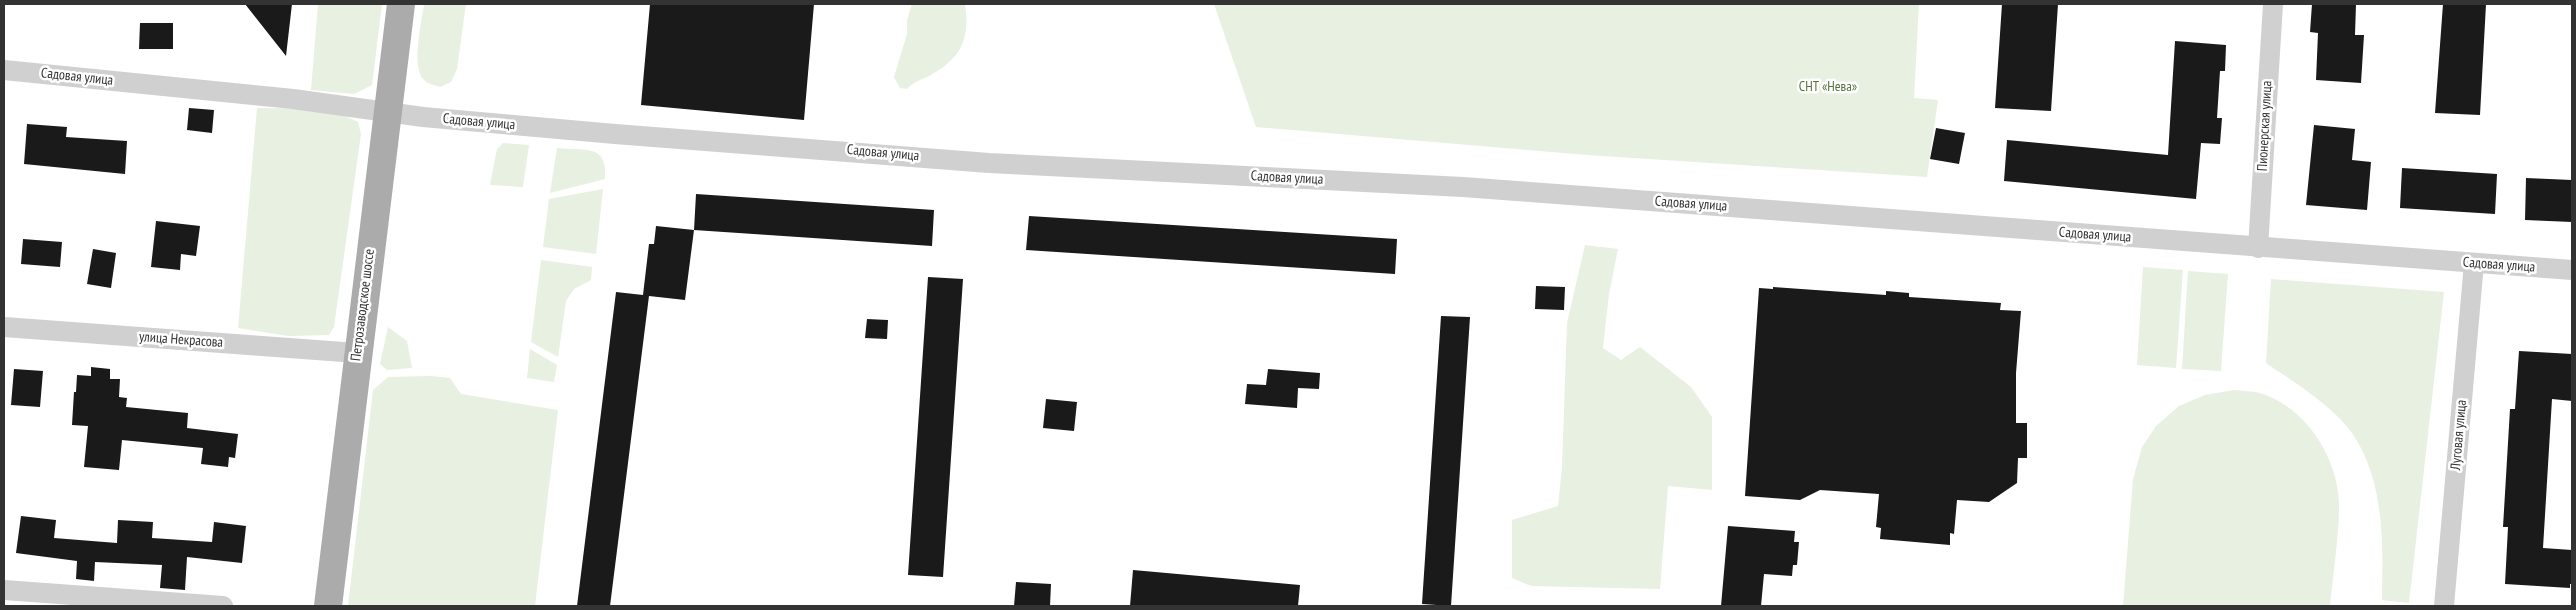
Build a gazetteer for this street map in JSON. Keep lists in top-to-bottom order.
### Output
{
  "streets": {
    "main road": ["Петрозаводское шоссе"],
    "street": [
      "Садовая улица",
      "Пионерская улица",
      "улица Некрасова",
      "Луговая улица"
    ]
  },
  "crossings": [
    ["Садовая улица", "Пионерская улица"],
    ["Садовая улица", "Петрозаводское шоссе"],
    ["Садовая улица", "Луговая улица"],
    ["Петрозаводское шоссе", "улица Некрасова"]
  ],
  "parks": ["СНТ «Нева»"]
}
